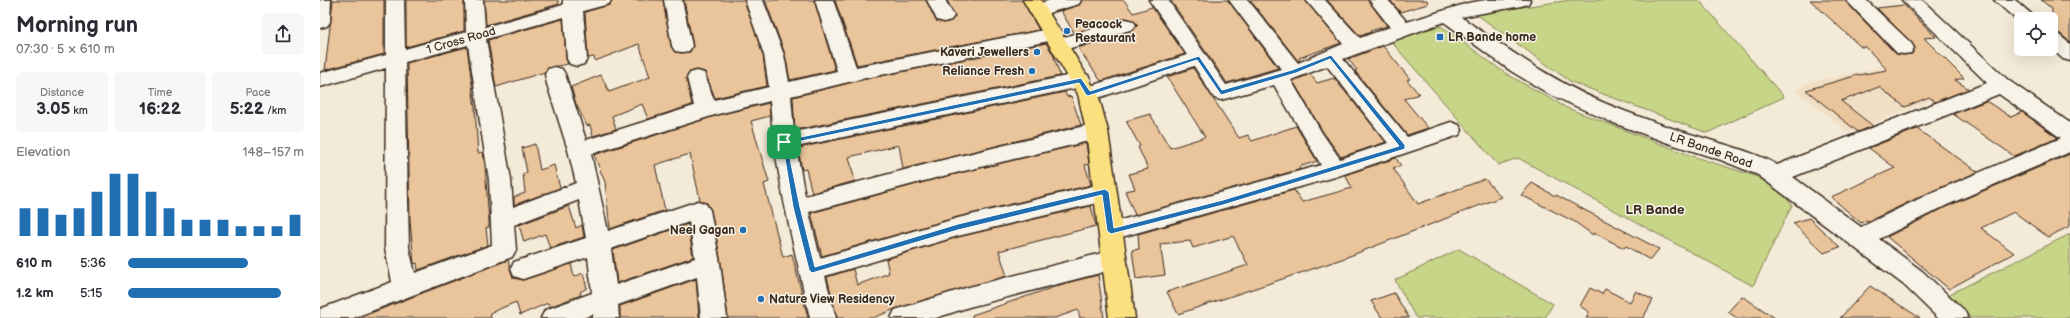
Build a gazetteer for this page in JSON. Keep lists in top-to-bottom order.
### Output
{
  "streets": {
    "street": ["1 Cross Road", "LR Bande Road"]
  },
  "districts": ["LR Bande"],
  "places": {
    "other": [
      "Peacock Restaurant",
      "Kaveri Jewellers",
      "Reliance Fresh",
      "Neel Gagan",
      "Nature View Residency"
    ],
    "transit": ["LR Bande home"]
  },
  "page": {
    "heading": ["Morning run", "07:30 · 5 × 610 m"],
    "stats": [
      ["Distance", "3.05 km"],
      ["Time", "16:22"],
      ["Pace", "5:22 /km"]
    ],
    "chart": ["Elevation", "148–157 m"],
    "list": [
      {
        "name": "610 m",
        "note": "5:36"
      },
      {
        "name": "1.2 km",
        "note": "5:15"
      }
    ]
  }
}
